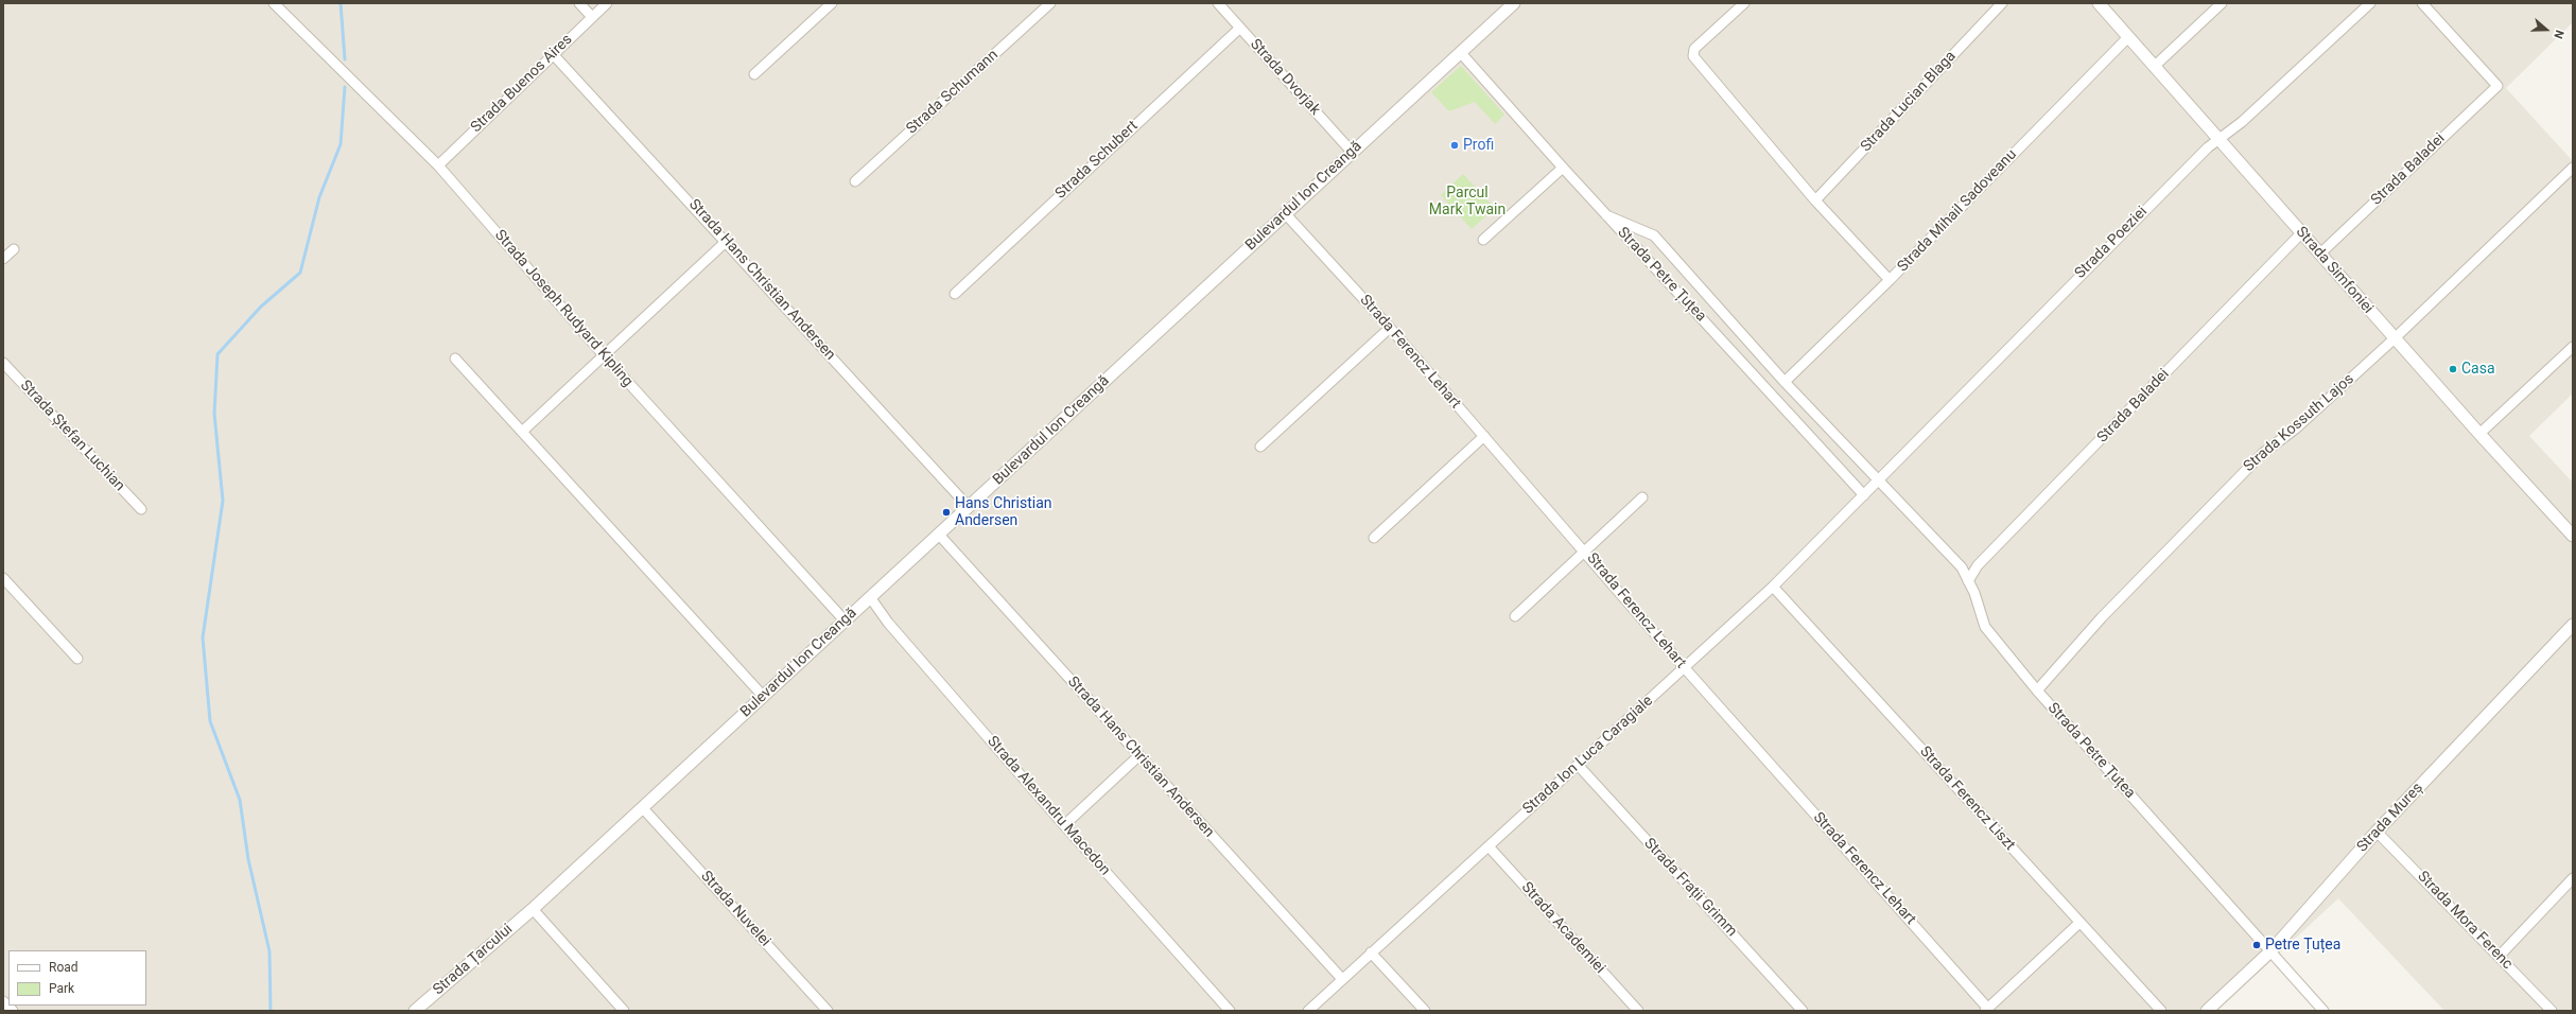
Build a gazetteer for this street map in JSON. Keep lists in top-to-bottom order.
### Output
{
  "streets": {
    "street": [
      "Strada Dvorjak",
      "Strada Buenos Aires",
      "Strada Schumann",
      "Strada Lucian Blaga",
      "Strada Schubert",
      "Strada Baladei",
      "Bulevardul Ion Creangă",
      "Strada Mihail Sadoveanu",
      "Strada Poeziei",
      "Strada Simfoniei",
      "Strada Petre Țuțea",
      "Strada Hans Christian Andersen",
      "Strada Joseph Rudyard Kipling",
      "Strada Ferencz Lehart",
      "Strada Kossuth Lajos",
      "Strada Ștefan Luchian",
      "Strada Ion Luca Caragiale",
      "Strada Ferencz Liszt",
      "Strada Alexandru Macedon",
      "Strada Mureș",
      "Strada Frații Grimm",
      "Strada Nuvelei",
      "Strada Mora Ferenc",
      "Strada Academiei",
      "Strada Țarcului"
    ]
  },
  "crossings": [
    ["Strada Dvorjak", "Strada Schubert"],
    ["Strada Dvorjak", "Bulevardul Ion Creangă"],
    ["Strada Buenos Aires", "Strada Hans Christian Andersen"],
    ["Strada Buenos Aires", "Strada Joseph Rudyard Kipling"],
    ["Strada Baladei", "Strada Simfoniei"],
    ["Strada Baladei", "Strada Petre Țuțea"],
    ["Bulevardul Ion Creangă", "Strada Petre Țuțea"],
    ["Bulevardul Ion Creangă", "Strada Hans Christian Andersen"],
    ["Bulevardul Ion Creangă", "Strada Joseph Rudyard Kipling"],
    ["Bulevardul Ion Creangă", "Strada Ferencz Lehart"],
    ["Bulevardul Ion Creangă", "Strada Alexandru Macedon"],
    ["Bulevardul Ion Creangă", "Strada Nuvelei"],
    ["Bulevardul Ion Creangă", "Strada Țarcului"],
    ["Strada Mihail Sadoveanu", "Strada Simfoniei"],
    ["Strada Mihail Sadoveanu", "Strada Petre Țuțea"],
    ["Strada Poeziei", "Strada Simfoniei"],
    ["Strada Poeziei", "Strada Petre Țuțea"],
    ["Strada Poeziei", "Strada Ion Luca Caragiale"],
    ["Strada Simfoniei", "Strada Kossuth Lajos"],
    ["Strada Petre Țuțea", "Strada Kossuth Lajos"],
    ["Strada Petre Țuțea", "Strada Ion Luca Caragiale"],
    ["Strada Petre Țuțea", "Strada Mureș"],
    ["Strada Hans Christian Andersen", "Strada Ion Luca Caragiale"],
    ["Strada Ferencz Lehart", "Strada Ion Luca Caragiale"],
    ["Strada Ion Luca Caragiale", "Strada Ferencz Liszt"],
    ["Strada Ion Luca Caragiale", "Strada Frații Grimm"],
    ["Strada Ion Luca Caragiale", "Strada Academiei"],
    ["Strada Mureș", "Strada Mora Ferenc"]
  ],
  "parks": ["Parcul Mark Twain"],
  "places": [
    "Profi",
    "Casa",
    "Hans Christian Andersen",
    "Petre Țuțea"
  ],
  "legend": ["Road", "Park"],
  "north": "right"
}
